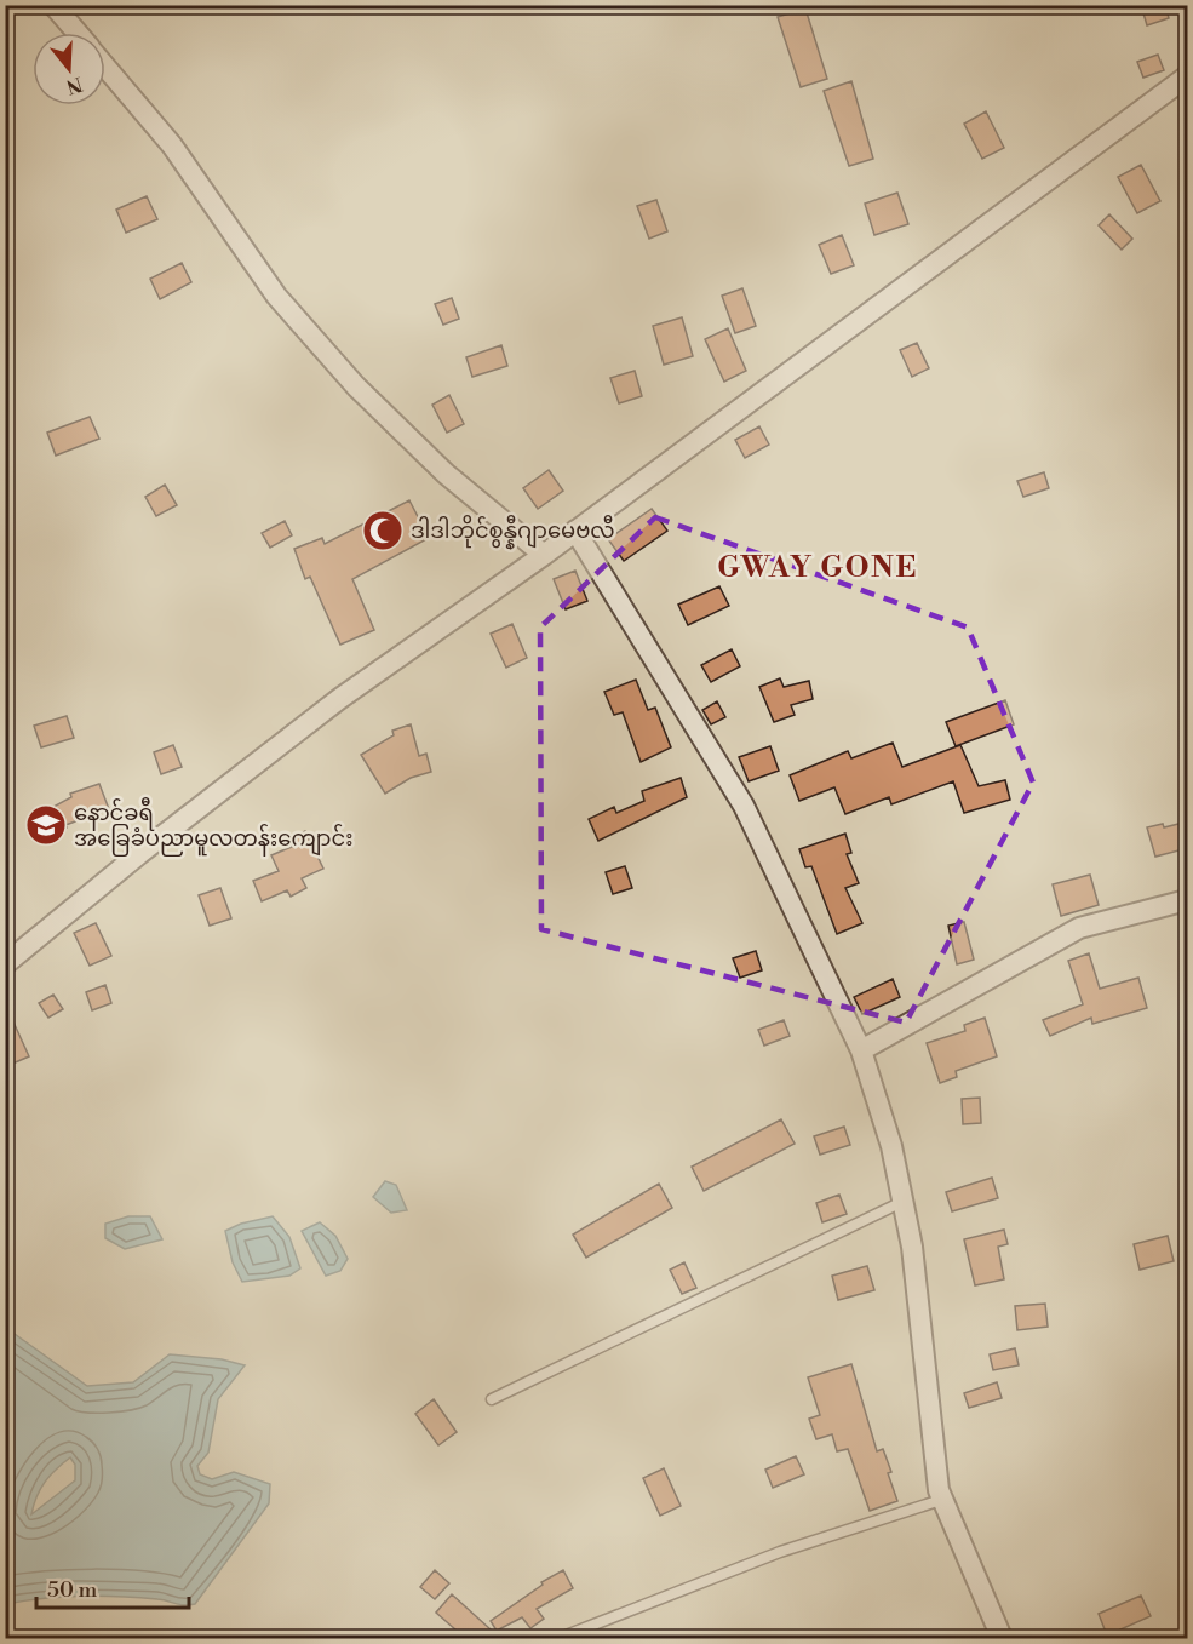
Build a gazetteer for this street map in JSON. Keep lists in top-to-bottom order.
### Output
{
  "districts": ["GWAY GONE"],
  "places": {
    "mosque": ["ဒါဒါဘိုင်စွန္နီဂျာမေဗလီ"],
    "school or university": ["နောင်ခရီ အခြေခံပညာမူလတန်းကျောင်း"]
  },
  "scale_bar": "50 m",
  "north": "bottom"
}
